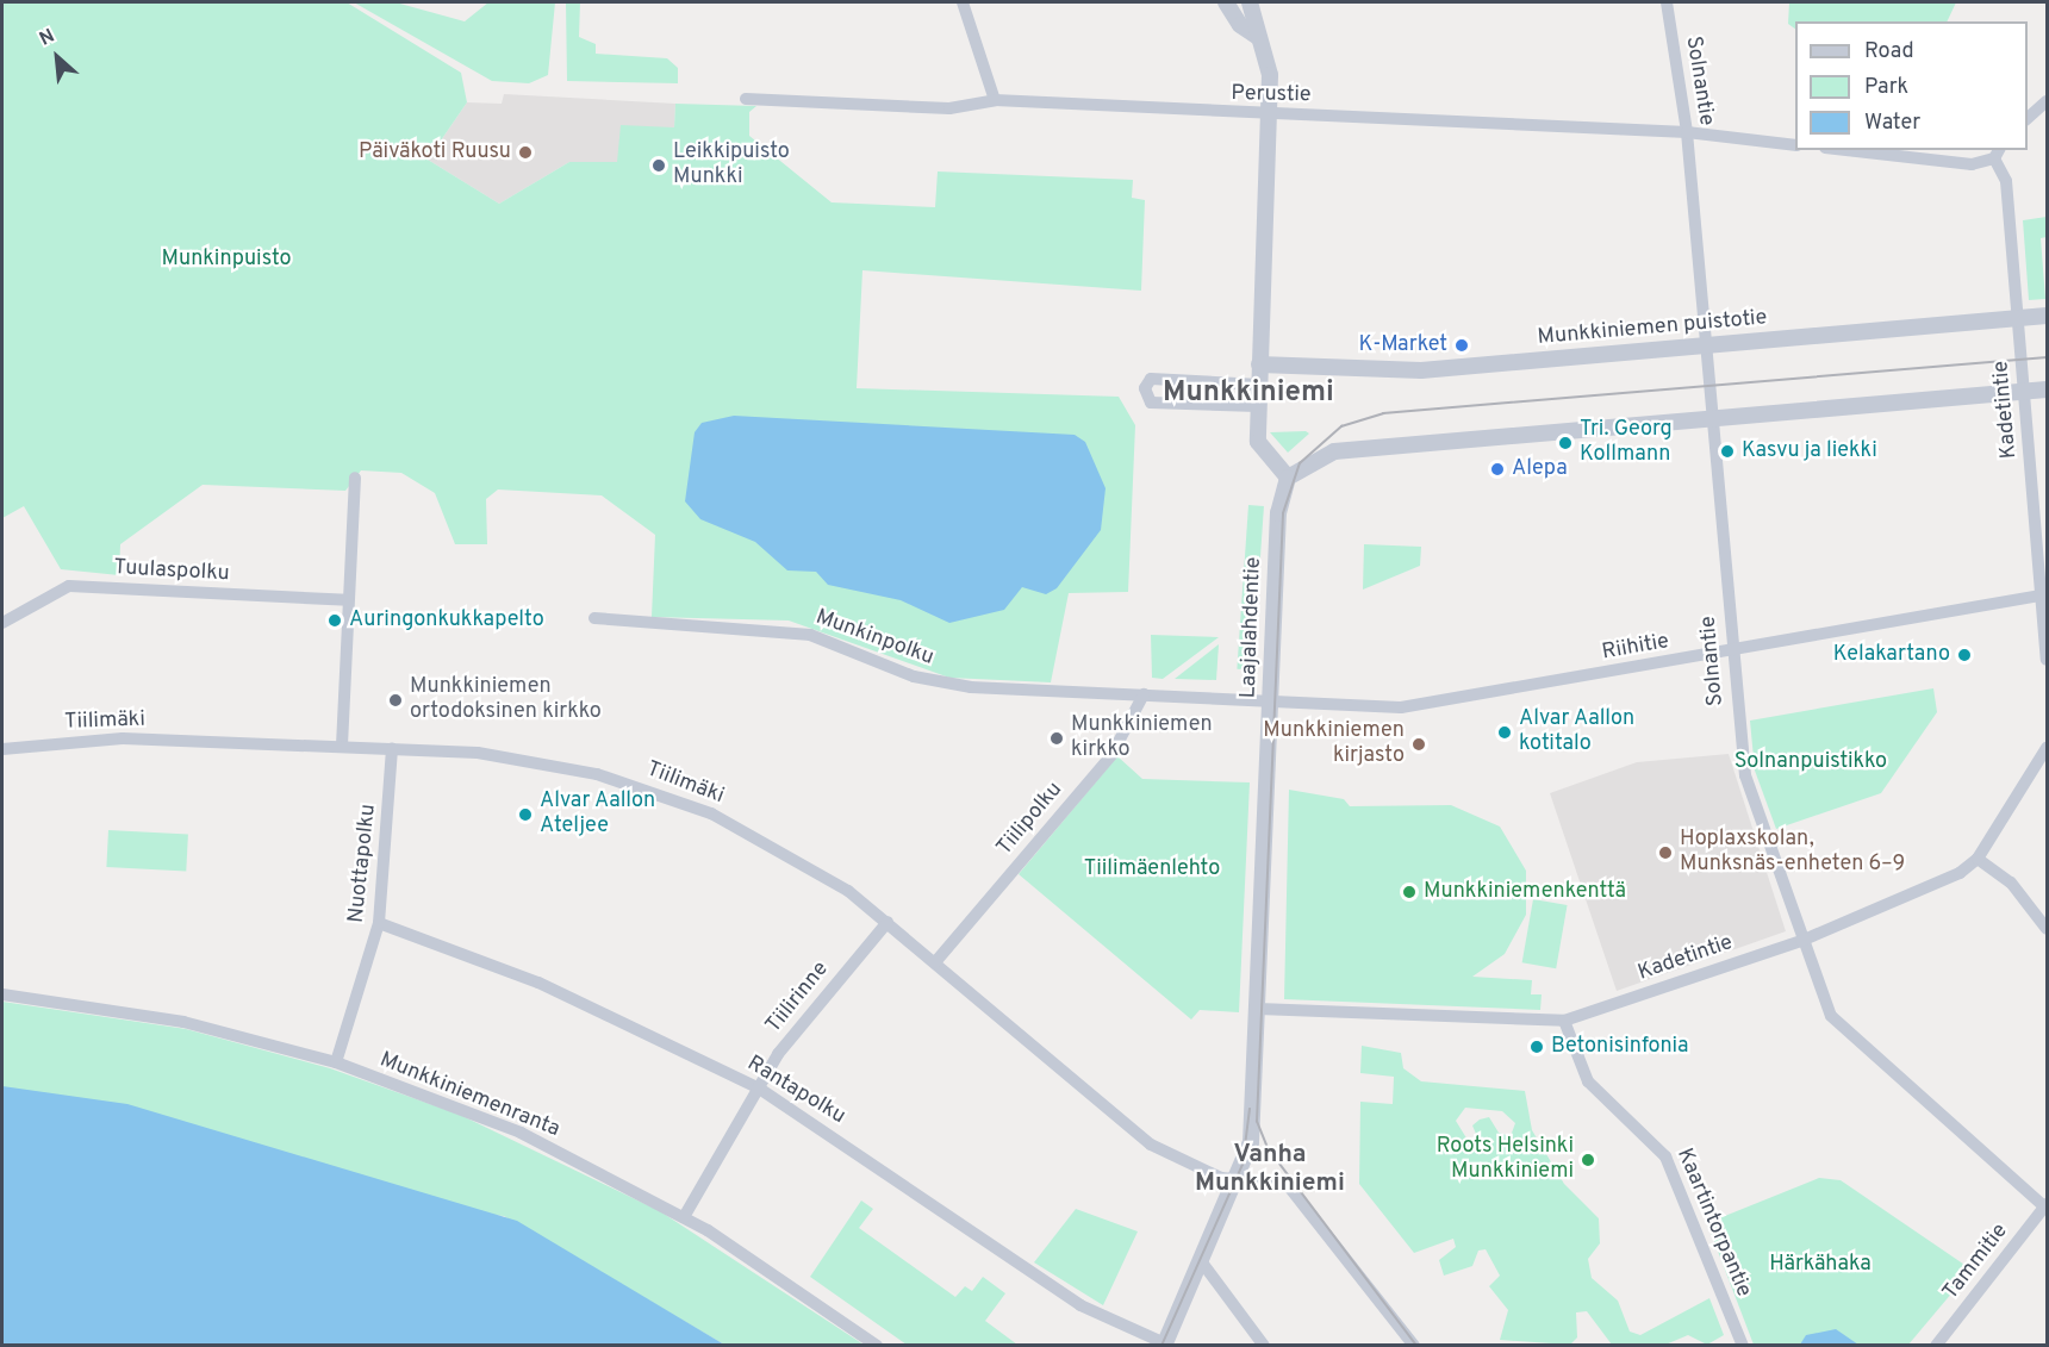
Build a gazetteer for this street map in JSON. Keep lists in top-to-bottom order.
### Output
{
  "streets": {
    "street": [
      "Solnantie",
      "Perustie",
      "Munkkiniemen puistotie",
      "Kadetintie",
      "Tuulaspolku",
      "Laajalahdentie",
      "Munkinpolku",
      "Riihitie",
      "Tiilimäki",
      "Tiilipolku",
      "Nuottapolku",
      "Tiilirinne",
      "Rantapolku",
      "Munkkiniemenranta",
      "Kaartintorpantie",
      "Tammitie"
    ]
  },
  "crossings": [
    ["Solnantie", "Perustie"],
    ["Solnantie", "Munkkiniemen puistotie"],
    ["Solnantie", "Kadetintie"],
    ["Solnantie", "Riihitie"],
    ["Solnantie", "Tammitie"],
    ["Munkkiniemen puistotie", "Kadetintie"],
    ["Kadetintie", "Laajalahdentie"],
    ["Kadetintie", "Riihitie"],
    ["Kadetintie", "Kaartintorpantie"],
    ["Laajalahdentie", "Munkinpolku"],
    ["Laajalahdentie", "Riihitie"],
    ["Laajalahdentie", "Tiilimäki"],
    ["Laajalahdentie", "Rantapolku"],
    ["Munkinpolku", "Riihitie"],
    ["Munkinpolku", "Tiilipolku"],
    ["Tiilimäki", "Tiilipolku"],
    ["Tiilimäki", "Nuottapolku"],
    ["Tiilimäki", "Tiilirinne"],
    ["Nuottapolku", "Rantapolku"],
    ["Nuottapolku", "Munkkiniemenranta"],
    ["Tiilirinne", "Rantapolku"],
    ["Tiilirinne", "Munkkiniemenranta"]
  ],
  "districts": ["Munkkiniemi", "Vanha Munkkiniemi"],
  "parks": [
    "Munkinpuisto",
    "Solnanpuistikko",
    "Tiilimäenlehto",
    "Härkähaka"
  ],
  "places": [
    "Päiväkoti Ruusu",
    "Leikkipuisto Munkki",
    "K-Market",
    "Tri. Georg Kollmann",
    "Kasvu ja liekki",
    "Alepa",
    "Auringonkukkapelto",
    "Kelakartano",
    "Munkkiniemen ortodoksinen kirkko",
    "Alvar Aallon kotitalo",
    "Munkkiniemen kirkko",
    "Munkkiniemen kirjasto",
    "Alvar Aallon Ateljee",
    "Hoplaxskolan, Munksnäs-enheten 6–9",
    "Munkkiniemenkenttä",
    "Betonisinfonia",
    "Roots Helsinki Munkkiniemi"
  ],
  "legend": ["Road", "Park", "Water"],
  "north": "top left"
}
